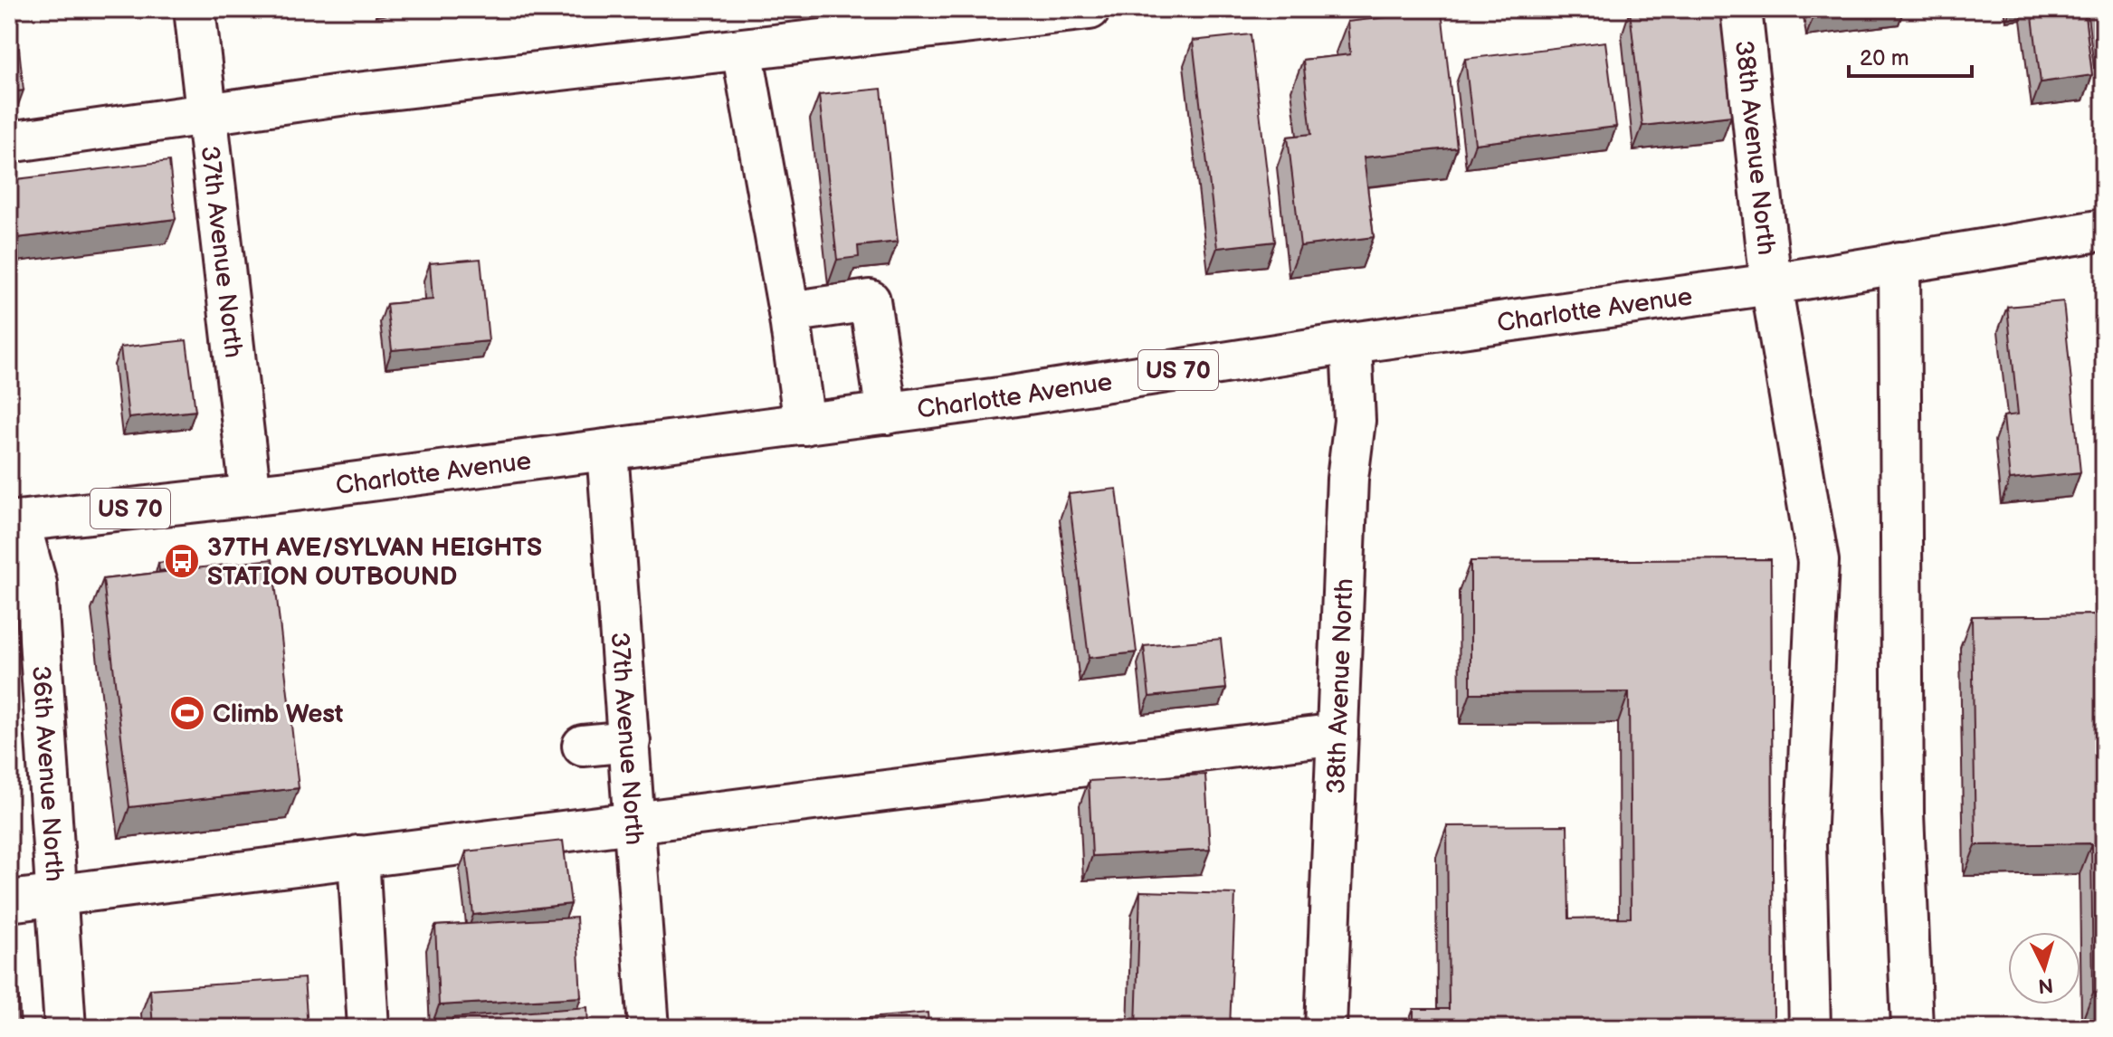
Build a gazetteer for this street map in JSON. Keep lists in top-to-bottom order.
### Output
{
  "streets": {
    "street": [
      "38th Avenue North",
      "37th Avenue North",
      "Charlotte Avenue",
      "US 70",
      "36th Avenue North"
    ]
  },
  "crossings": [
    ["38th Avenue North", "Charlotte Avenue"],
    ["37th Avenue North", "Charlotte Avenue"],
    ["Charlotte Avenue", "36th Avenue North"]
  ],
  "places": {
    "bus stop": ["37TH AVE/SYLVAN HEIGHTS STATION OUTBOUND"],
    "sports": ["Climb West"]
  },
  "scale_bar": "20 m",
  "north": "bottom"
}
